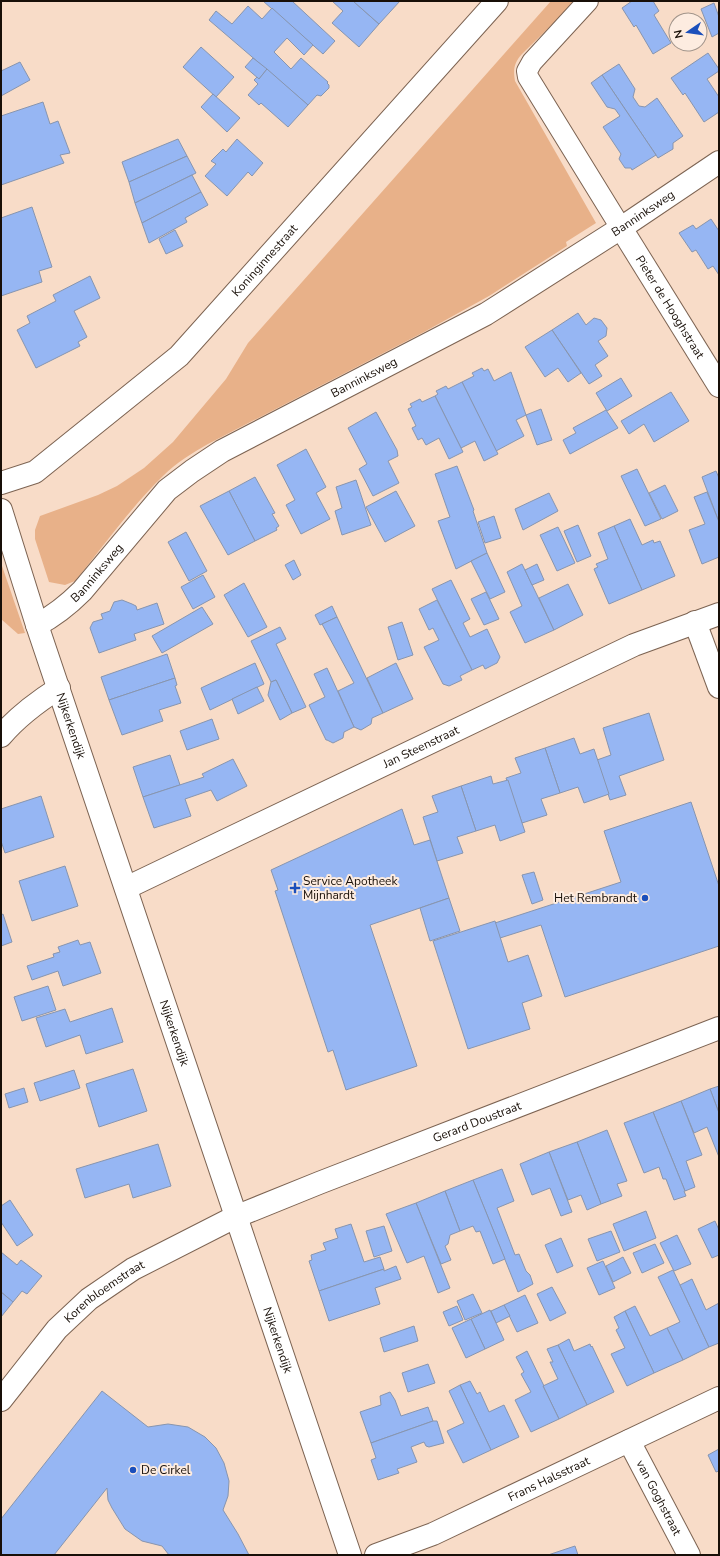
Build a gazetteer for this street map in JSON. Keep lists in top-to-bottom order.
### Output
{
  "streets": {
    "street": [
      "Banninksweg",
      "Koninginnestraat",
      "Pieter de Hooghstraat",
      "Nijkerkendijk",
      "Jan Steenstraat",
      "Gerard Doustraat",
      "Korenbloemstraat",
      "Frans Halsstraat",
      "van Goghstraat"
    ]
  },
  "crossings": [
    ["Banninksweg", "Pieter de Hooghstraat"],
    ["Banninksweg", "Nijkerkendijk"],
    ["Nijkerkendijk", "Jan Steenstraat"],
    ["Nijkerkendijk", "Gerard Doustraat"],
    ["Nijkerkendijk", "Korenbloemstraat"],
    ["Gerard Doustraat", "Korenbloemstraat"],
    ["Frans Halsstraat", "van Goghstraat"]
  ],
  "places": {
    "health": ["Service Apotheek Mijnhardt"],
    "other": ["Het Rembrandt", "De Cirkel"]
  },
  "north": "left"
}
